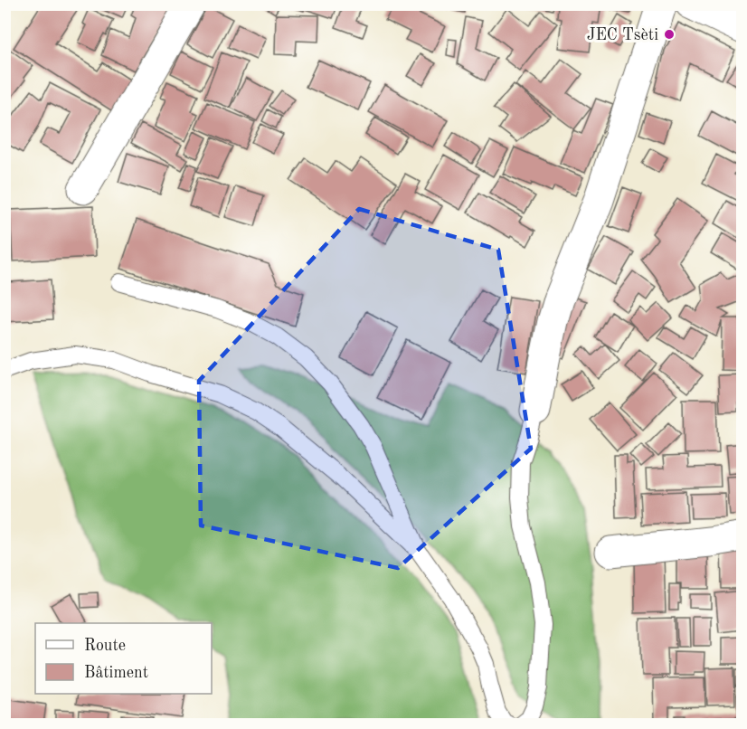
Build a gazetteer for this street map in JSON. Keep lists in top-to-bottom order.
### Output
{
  "places": ["JEC Tsèti"],
  "legend": ["Route", "Bâtiment"]
}
